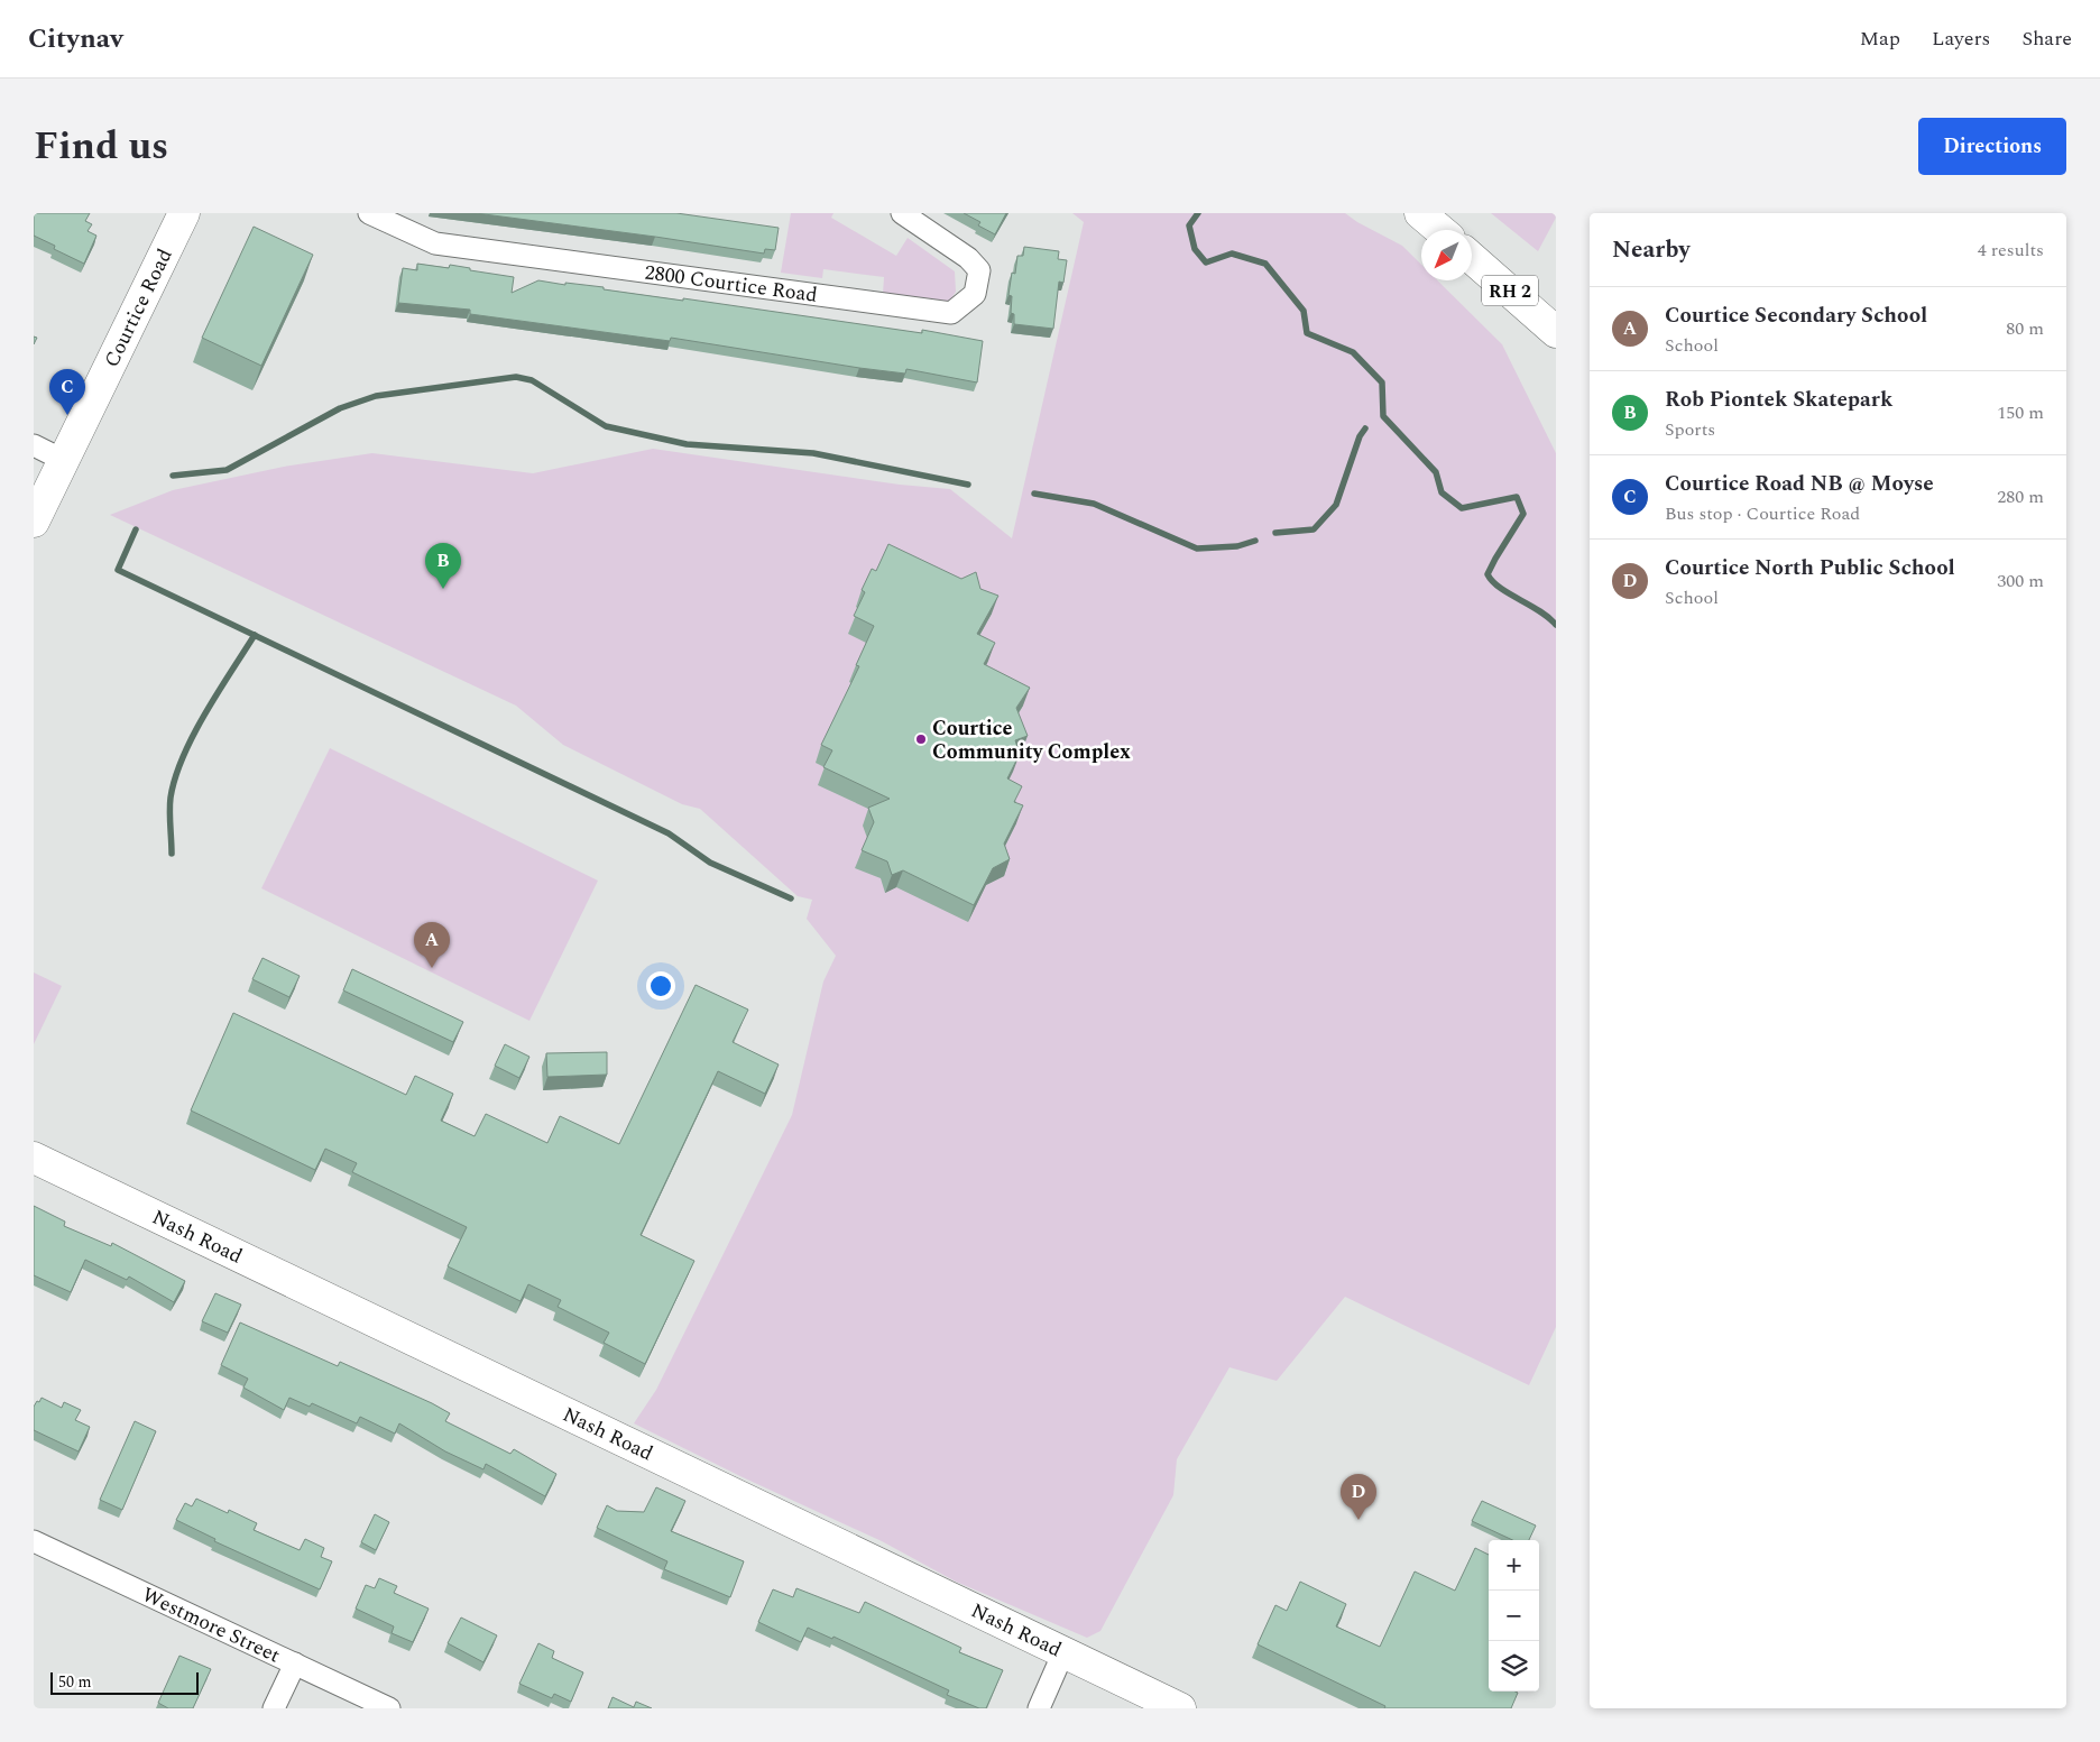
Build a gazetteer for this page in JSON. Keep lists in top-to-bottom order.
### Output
{
  "streets": {
    "street": [
      "2800 Courtice Road",
      "RH 2",
      "Courtice Road",
      "Nash Road",
      "Westmore Street"
    ]
  },
  "places": ["Courtice Community Complex"],
  "scale_bar": "50 m",
  "north": "bottom left",
  "page": {
    "header": "Citynav",
    "nav": ["Map", "Layers", "Share"],
    "title": "Find us",
    "buttons": "Directions",
    "heading": ["Nearby", "4 results"],
    "list": [
      {
        "mark": "A",
        "name": "Courtice Secondary School",
        "note": "School",
        "value": "80 m"
      },
      {
        "mark": "B",
        "name": "Rob Piontek Skatepark",
        "note": "Sports",
        "value": "150 m"
      },
      {
        "mark": "C",
        "name": "Courtice Road NB @ Moyse",
        "note": "Bus stop · Courtice Road",
        "value": "280 m"
      },
      {
        "mark": "D",
        "name": "Courtice North Public School",
        "note": "School",
        "value": "300 m"
      }
    ],
    "pins": [
      "C",
      "B",
      "A",
      "D"
    ],
    "map_buttons": ["+", "−"],
    "scale": "50 m"
  }
}
